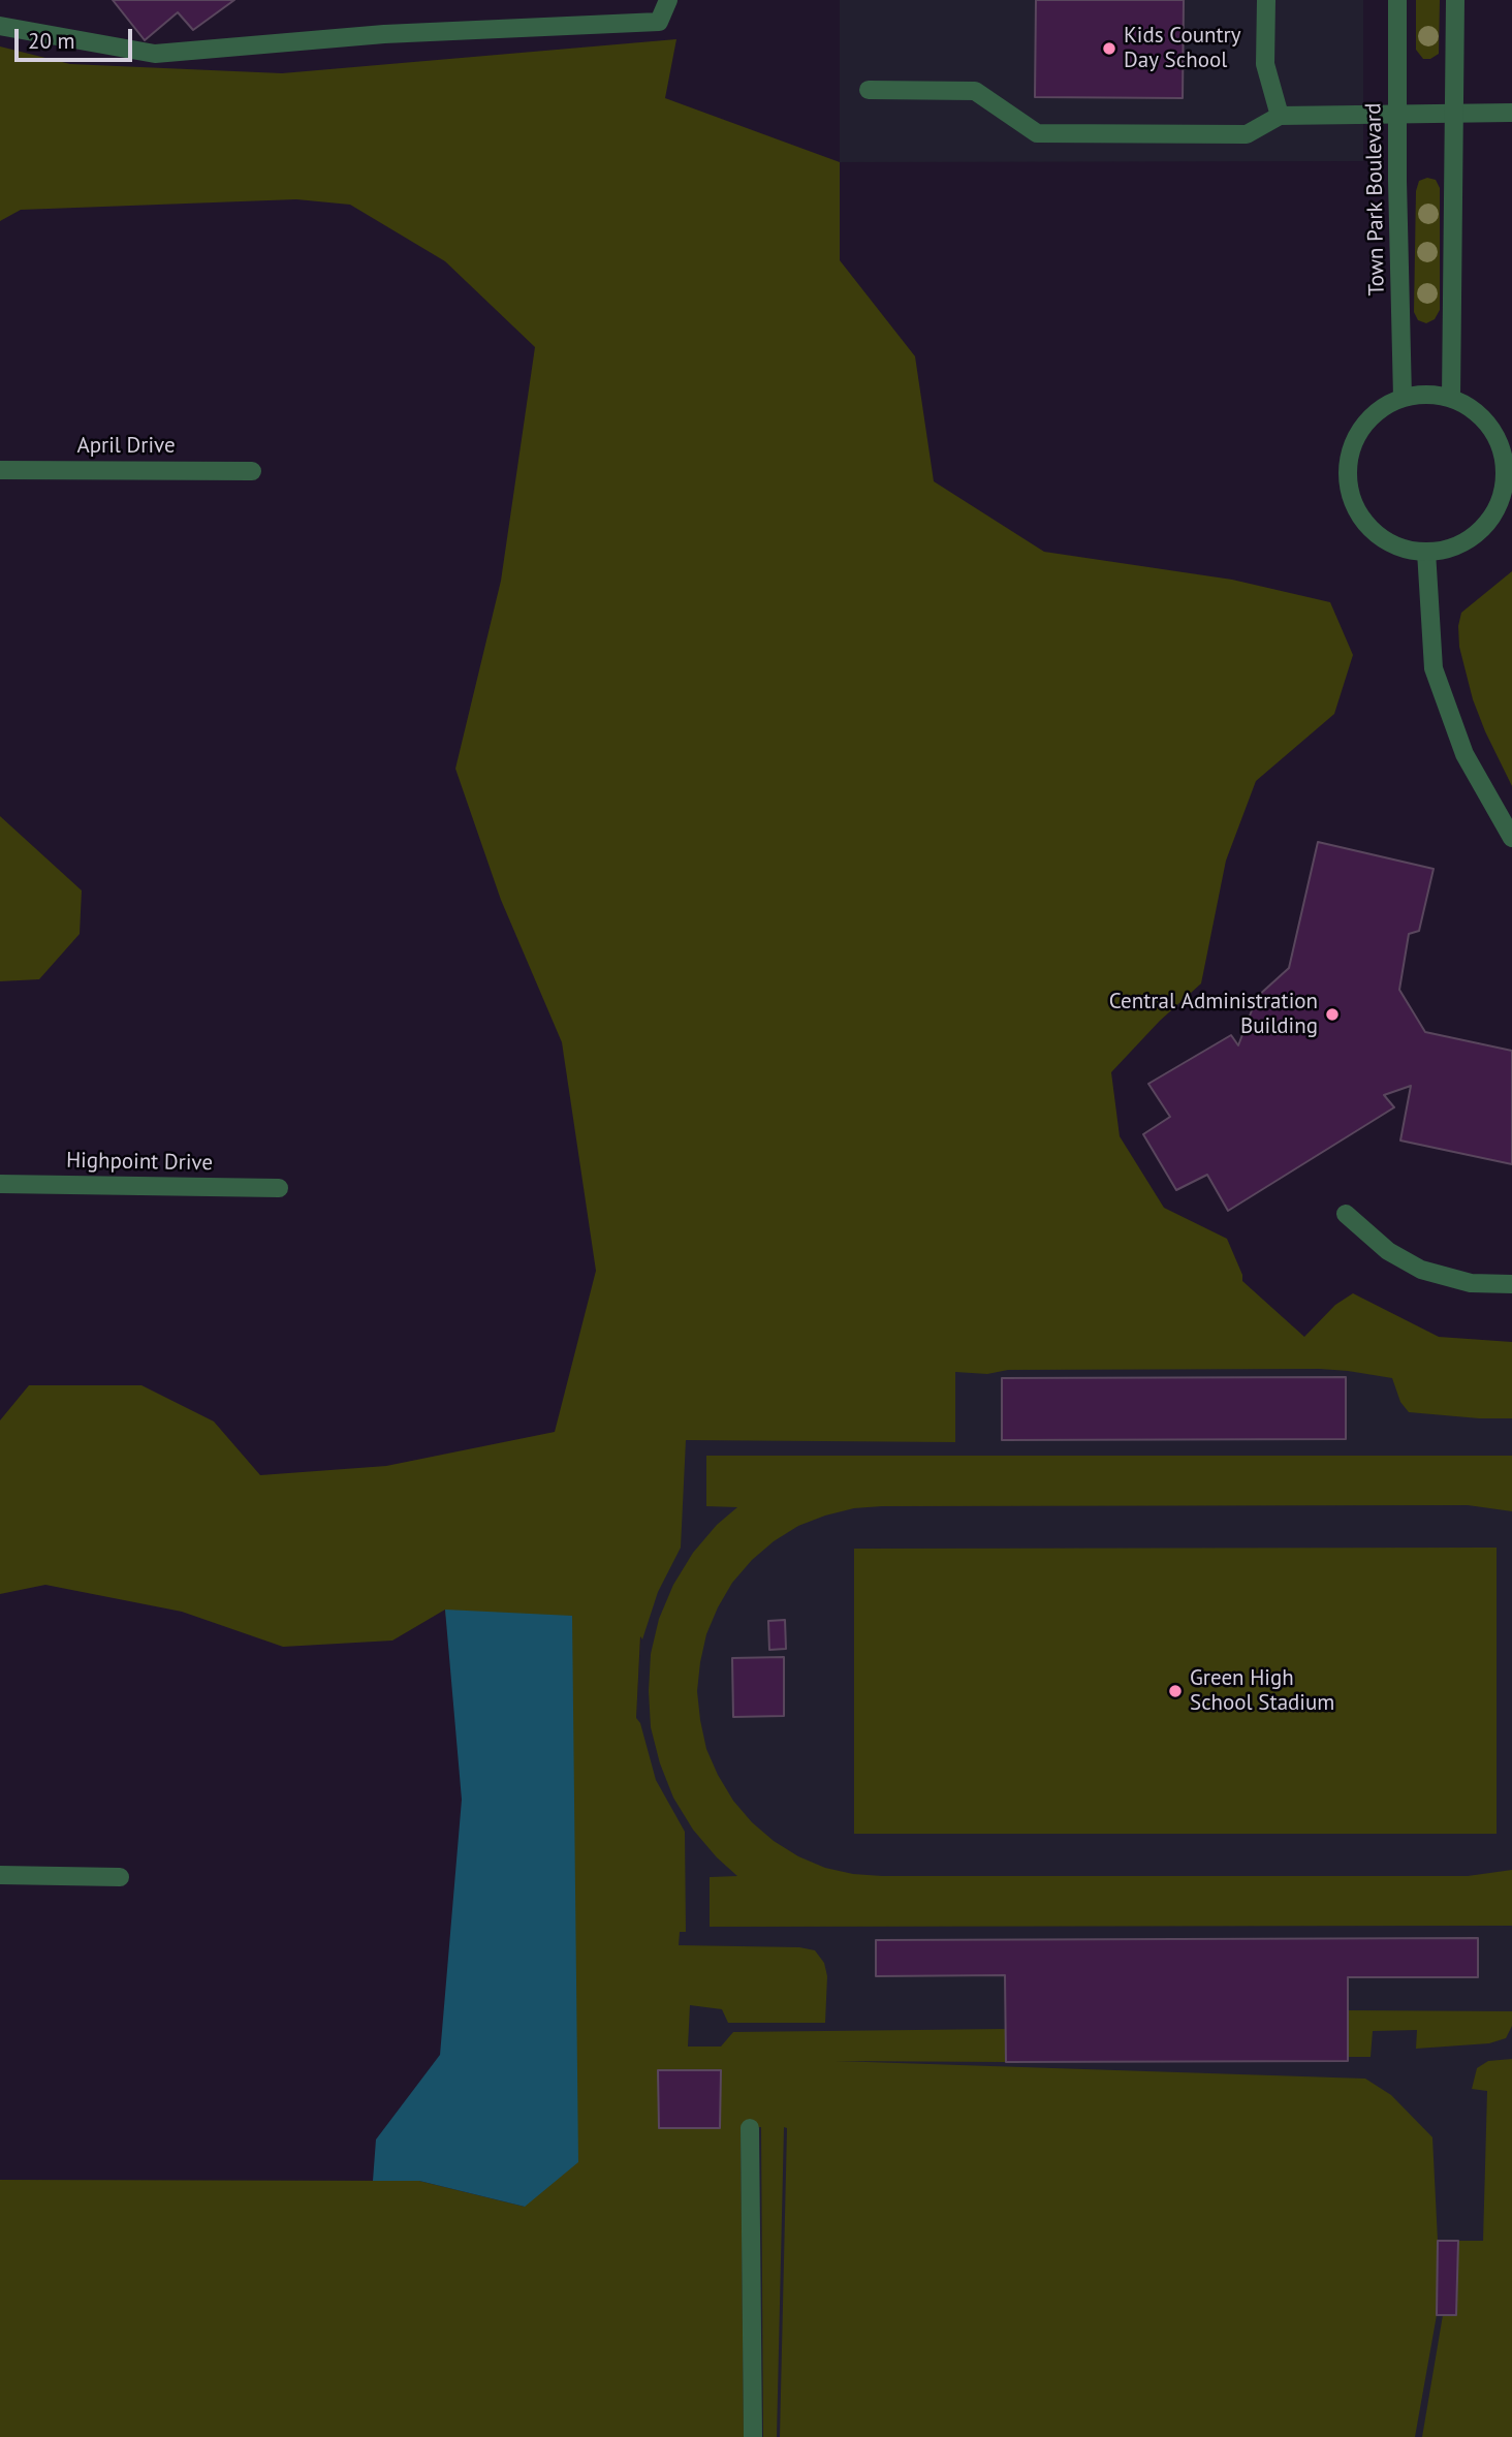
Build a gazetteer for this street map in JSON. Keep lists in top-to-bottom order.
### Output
{
  "streets": {
    "street": ["Town Park Boulevard", "April Drive", "Highpoint Drive"]
  },
  "places": ["Kids Country Day School", "Central Administration Building", "Green High School Stadium"],
  "scale_bar": "20 m"
}
